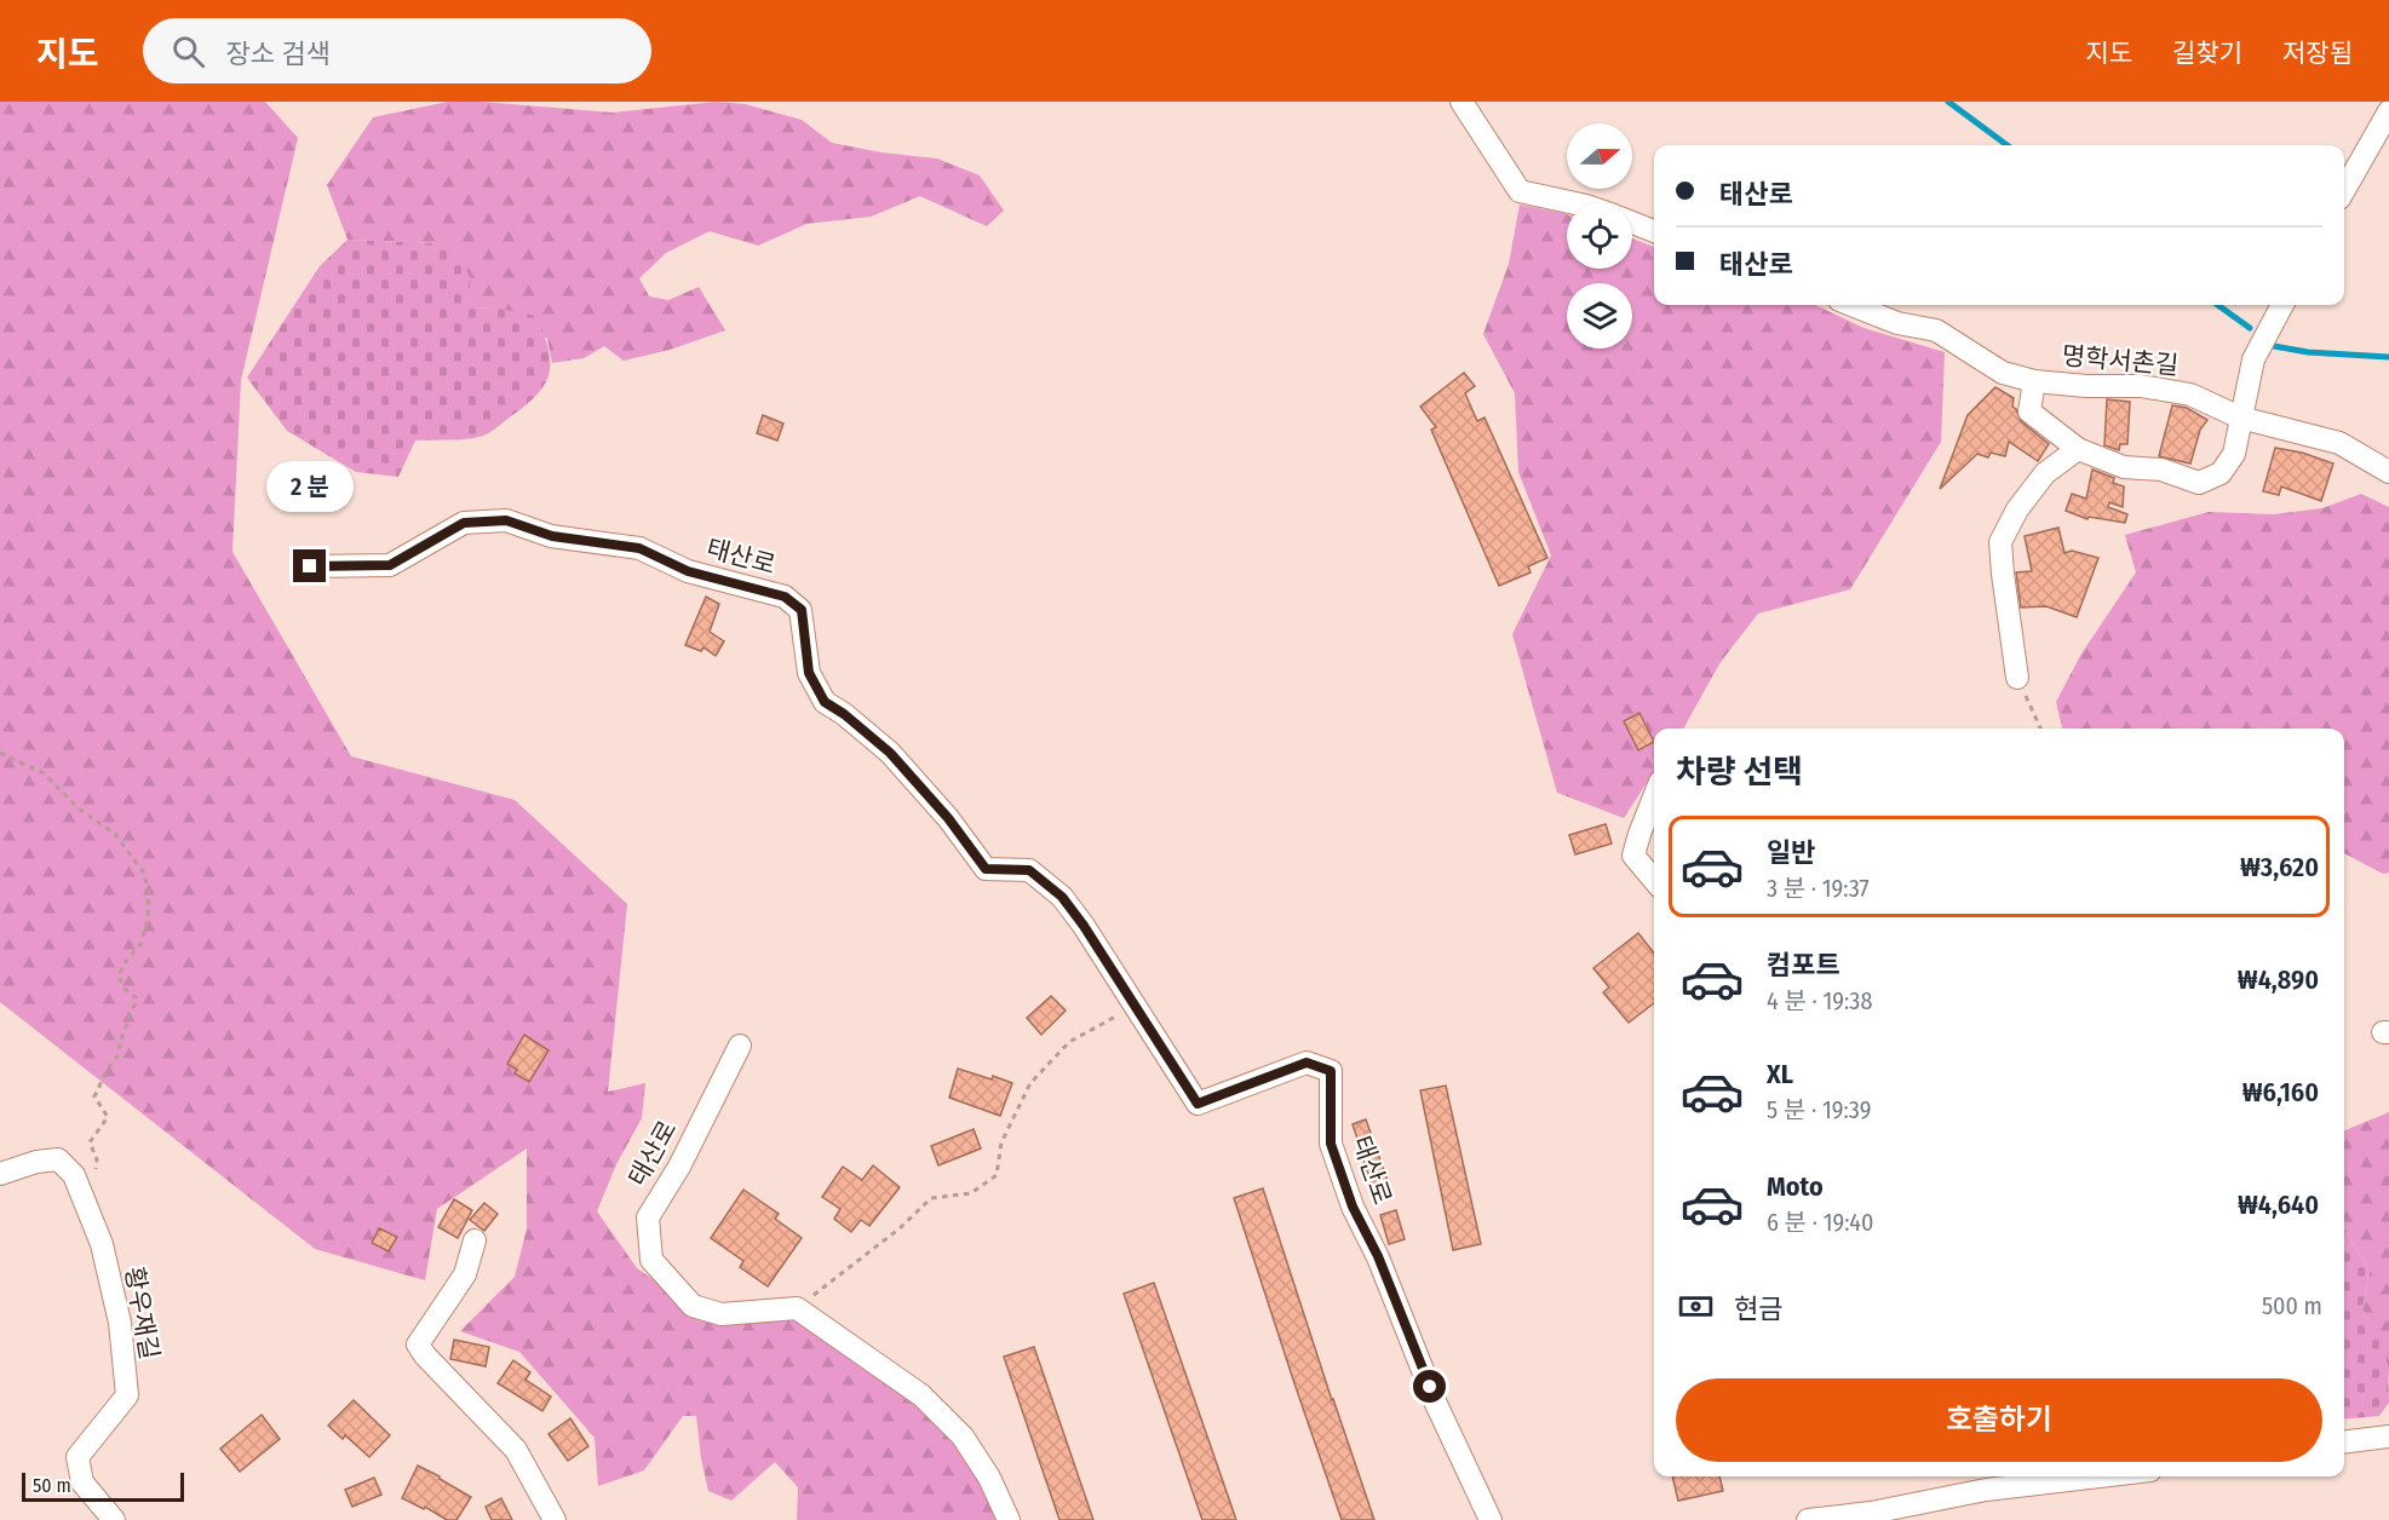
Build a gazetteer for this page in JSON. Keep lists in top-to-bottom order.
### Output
{
  "streets": {
    "street": ["명학서촌길", "태산로", "황우재길"]
  },
  "scale_bar": "50 m",
  "north": "right",
  "page": {
    "header": "지도",
    "search": "장소 검색",
    "nav": ["지도", "길찾기", "저장됨"],
    "banner": ["태산로", "태산로"],
    "bubble": "2 분",
    "heading": "차량 선택",
    "list": [
      {
        "name": "일반",
        "note": "3 분 · 19:37",
        "value": "₩3,620"
      },
      {
        "name": "컴포트",
        "note": "4 분 · 19:38",
        "value": "₩4,890"
      },
      {
        "name": "XL",
        "note": "5 분 · 19:39",
        "value": "₩6,160"
      },
      {
        "name": "Moto",
        "note": "6 분 · 19:40",
        "value": "₩4,640"
      }
    ],
    "pay": ["현금", "500 m"],
    "buttons": "호출하기",
    "scale": "50 m"
  }
}
